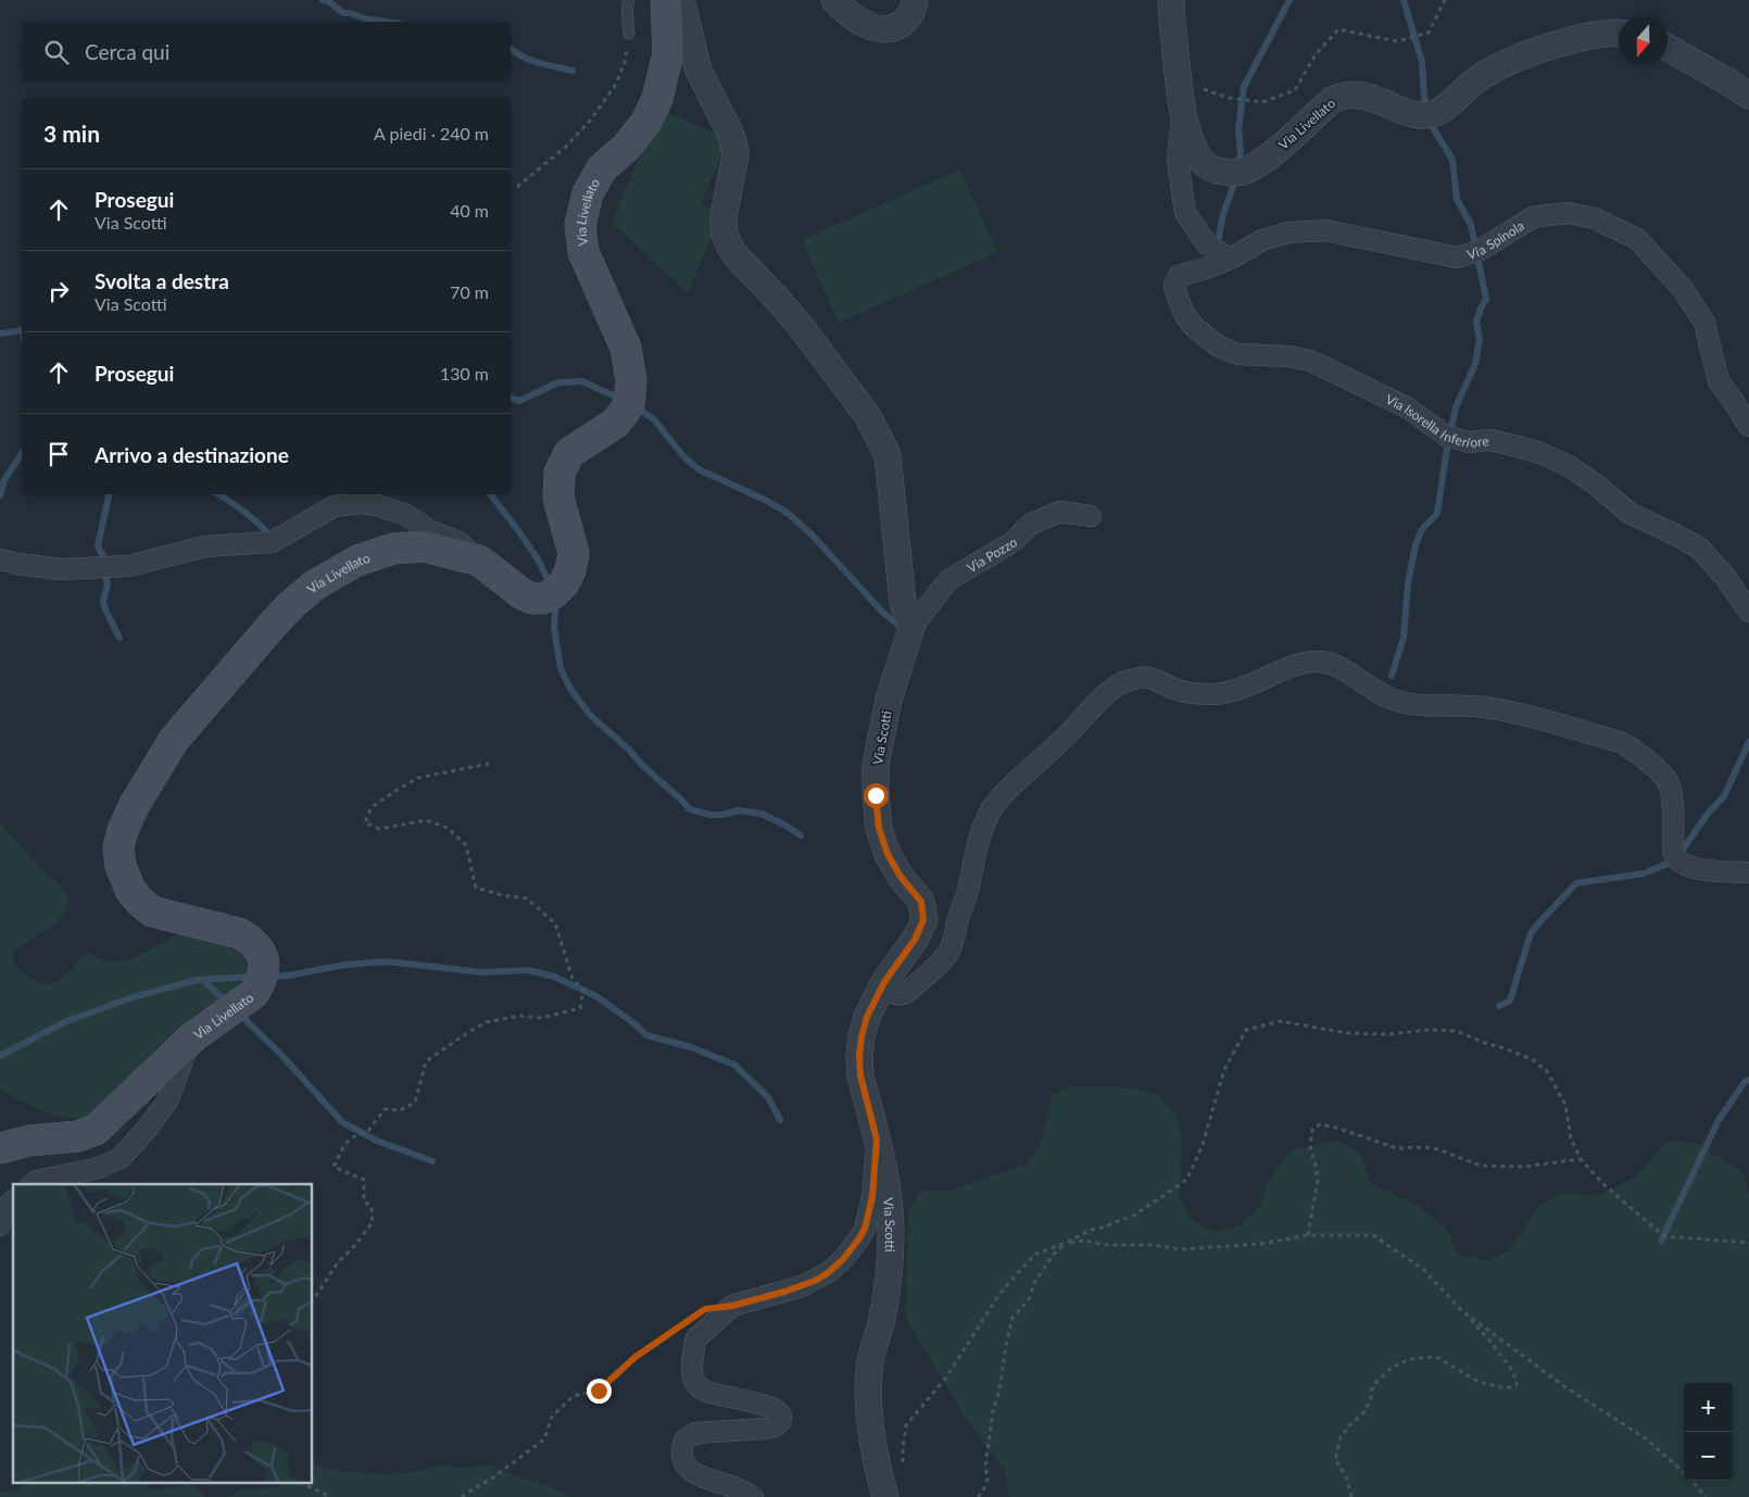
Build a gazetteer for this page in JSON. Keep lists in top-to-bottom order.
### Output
{
  "streets": {
    "main road": ["Via Livellato"],
    "street": [
      "Via Spinola",
      "Via Isorella Inferiore",
      "Via Pozzo",
      "Via Scotti"
    ]
  },
  "crossings": [
    ["Via Spinola", "Via Isorella Inferiore"],
    ["Via Pozzo", "Via Scotti"]
  ],
  "north": "bottom",
  "page": {
    "search": "Cerca qui",
    "heading": ["3 min", "A piedi · 240 m"],
    "list": [
      ["Prosegui", "Via Scotti", "40 m"],
      ["Svolta a destra", "Via Scotti", "70 m"],
      ["Prosegui", "130 m"],
      "Arrivo a destinazione"
    ],
    "map_buttons": ["+", "−"]
  }
}
